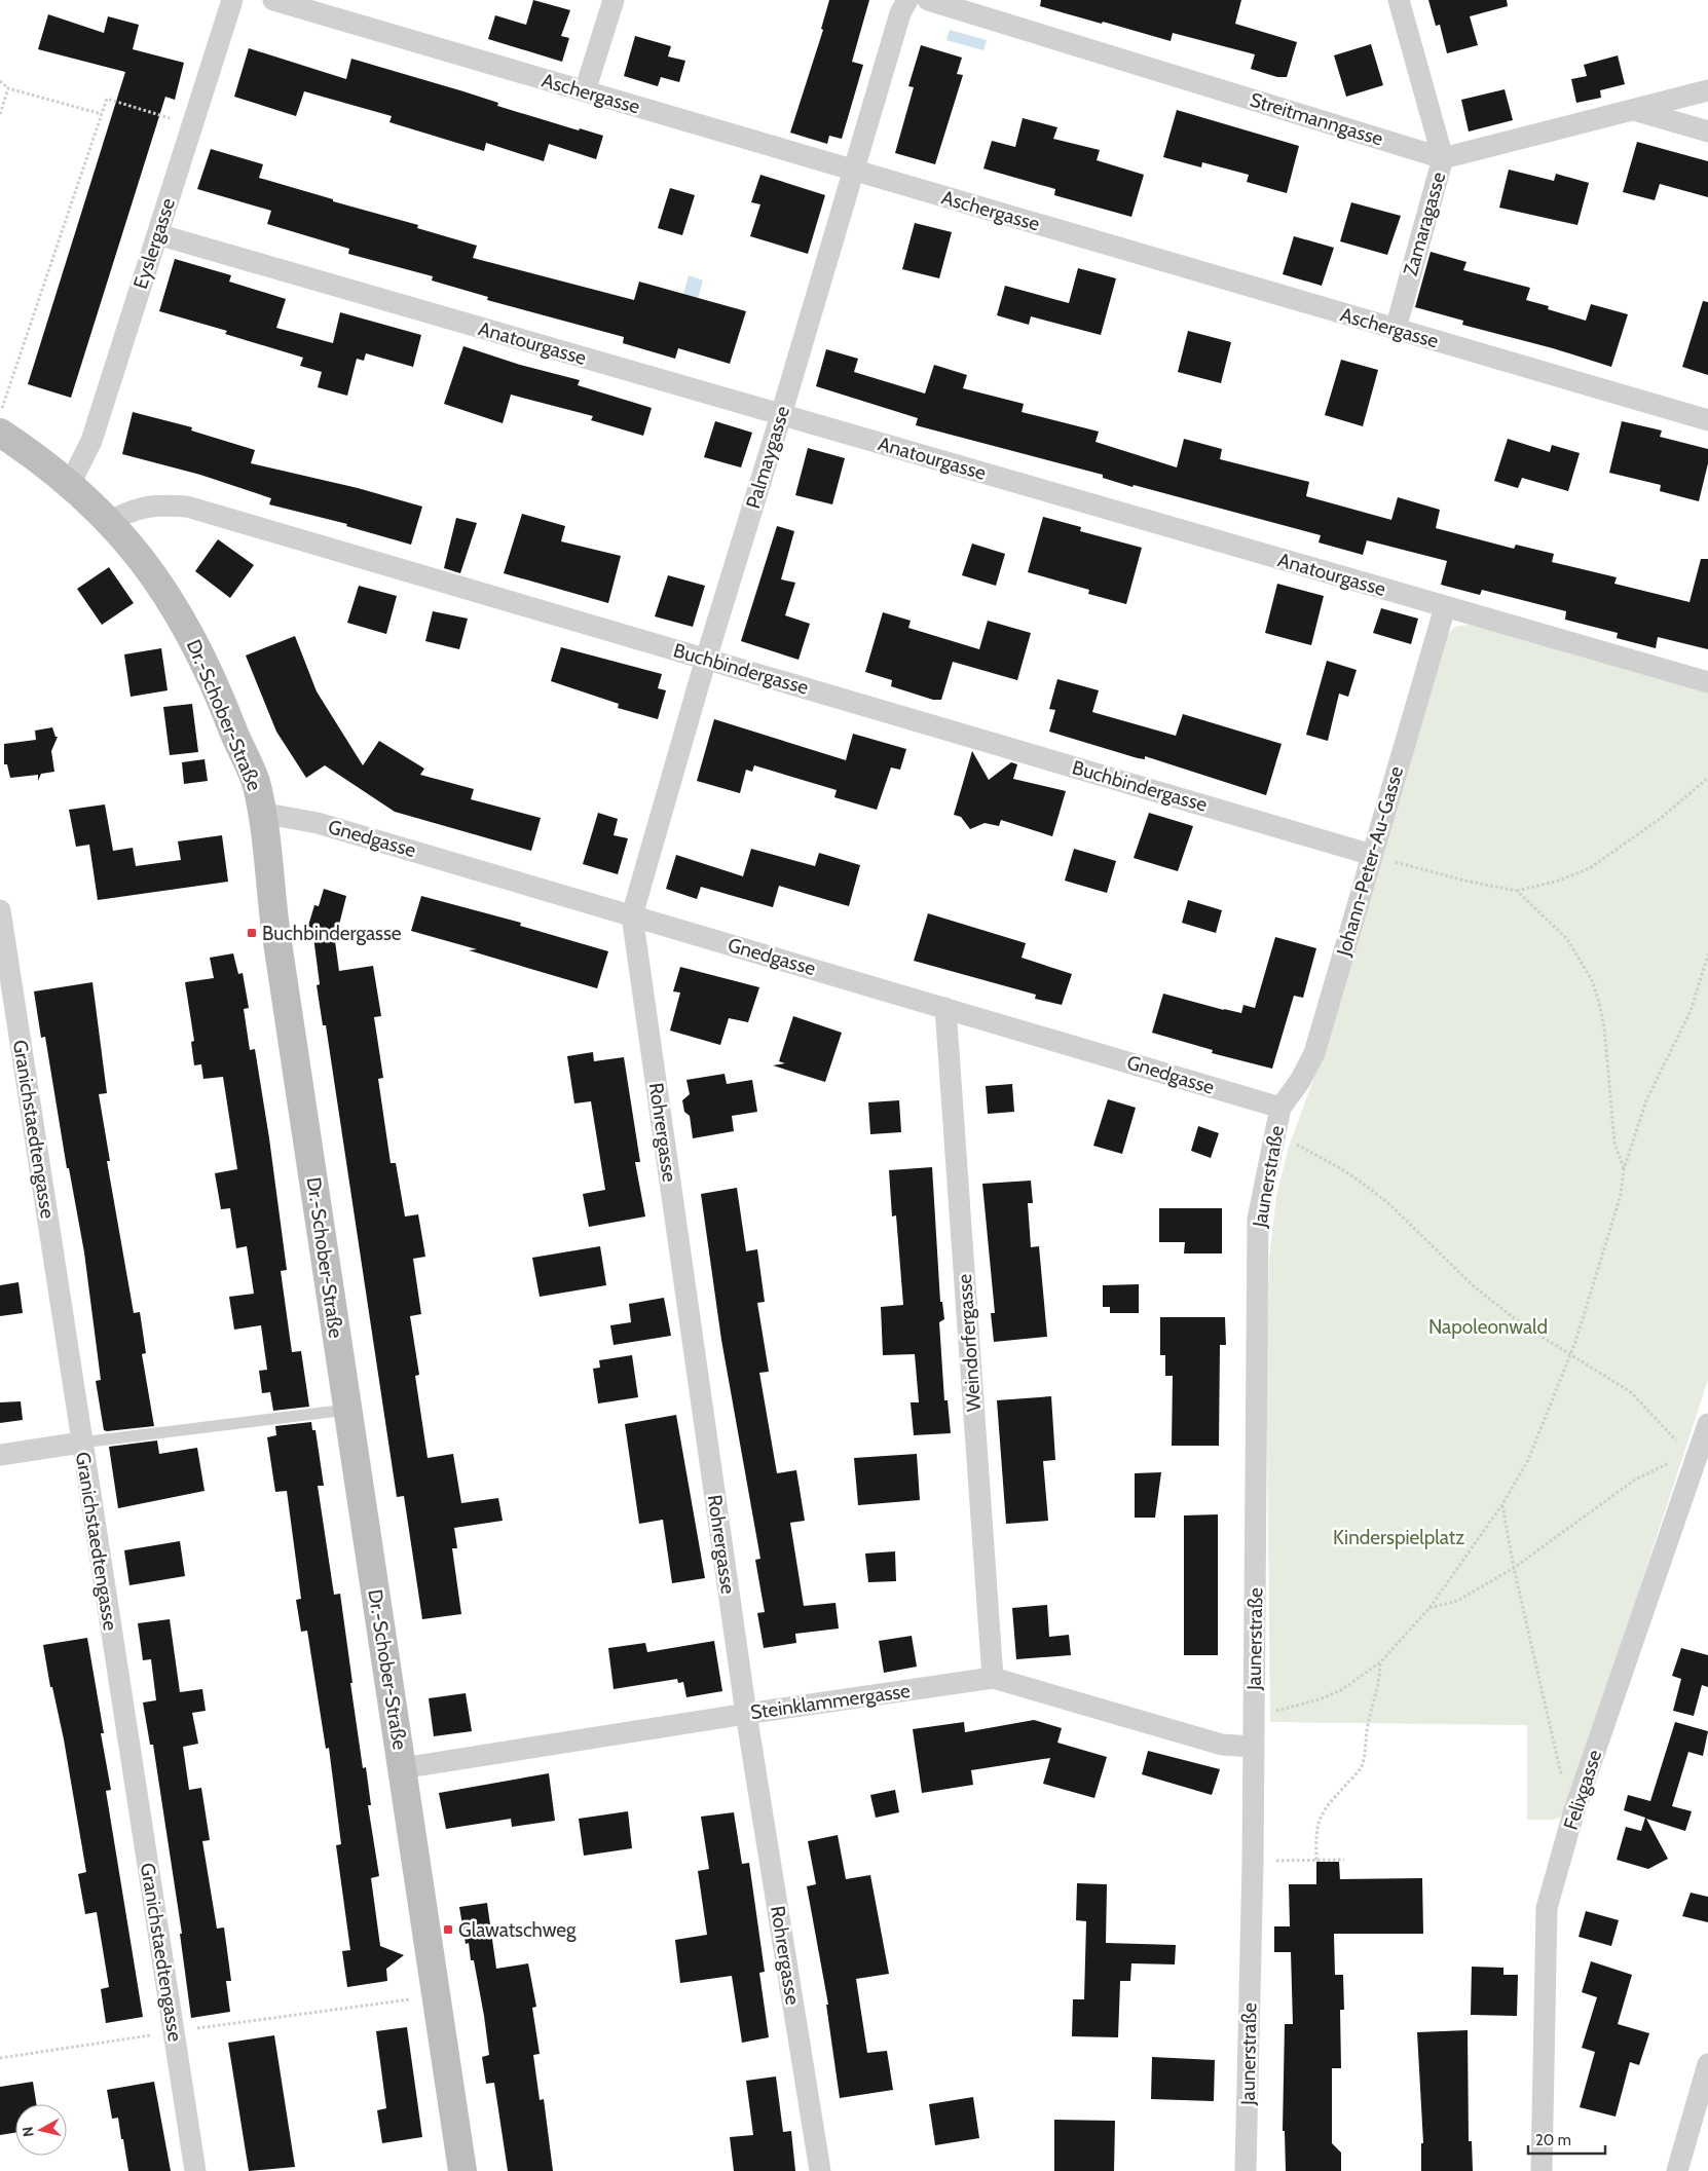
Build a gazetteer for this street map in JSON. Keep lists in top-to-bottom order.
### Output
{
  "streets": {
    "street": [
      "Aschergasse",
      "Streitmanngasse",
      "Zamaragasse",
      "Eyslergasse",
      "Anatourgasse",
      "Palmaygasse",
      "Buchbindergasse",
      "Dr.-Schober-Straße",
      "Gnedgasse",
      "Johann-Peter-Au-Gasse",
      "Granichstaedtengasse",
      "Rohrergasse",
      "Jaunerstraße",
      "Weindorfergasse",
      "Steinklammergasse",
      "Felixgasse"
    ]
  },
  "crossings": [
    ["Aschergasse", "Zamaragasse"],
    ["Aschergasse", "Palmaygasse"],
    ["Streitmanngasse", "Zamaragasse"],
    ["Eyslergasse", "Anatourgasse"],
    ["Eyslergasse", "Dr.-Schober-Straße"],
    ["Anatourgasse", "Palmaygasse"],
    ["Anatourgasse", "Johann-Peter-Au-Gasse"],
    ["Palmaygasse", "Buchbindergasse"],
    ["Palmaygasse", "Gnedgasse"],
    ["Palmaygasse", "Rohrergasse"],
    ["Buchbindergasse", "Dr.-Schober-Straße"],
    ["Buchbindergasse", "Johann-Peter-Au-Gasse"],
    ["Dr.-Schober-Straße", "Gnedgasse"],
    ["Dr.-Schober-Straße", "Steinklammergasse"],
    ["Gnedgasse", "Johann-Peter-Au-Gasse"],
    ["Gnedgasse", "Rohrergasse"],
    ["Gnedgasse", "Jaunerstraße"],
    ["Gnedgasse", "Weindorfergasse"],
    ["Johann-Peter-Au-Gasse", "Jaunerstraße"],
    ["Rohrergasse", "Steinklammergasse"],
    ["Jaunerstraße", "Steinklammergasse"],
    ["Weindorfergasse", "Steinklammergasse"]
  ],
  "parks": ["Napoleonwald", "Kinderspielplatz"],
  "places": {
    "transit": ["Buchbindergasse", "Glawatschweg"]
  },
  "scale_bar": "20 m",
  "north": "left"
}
